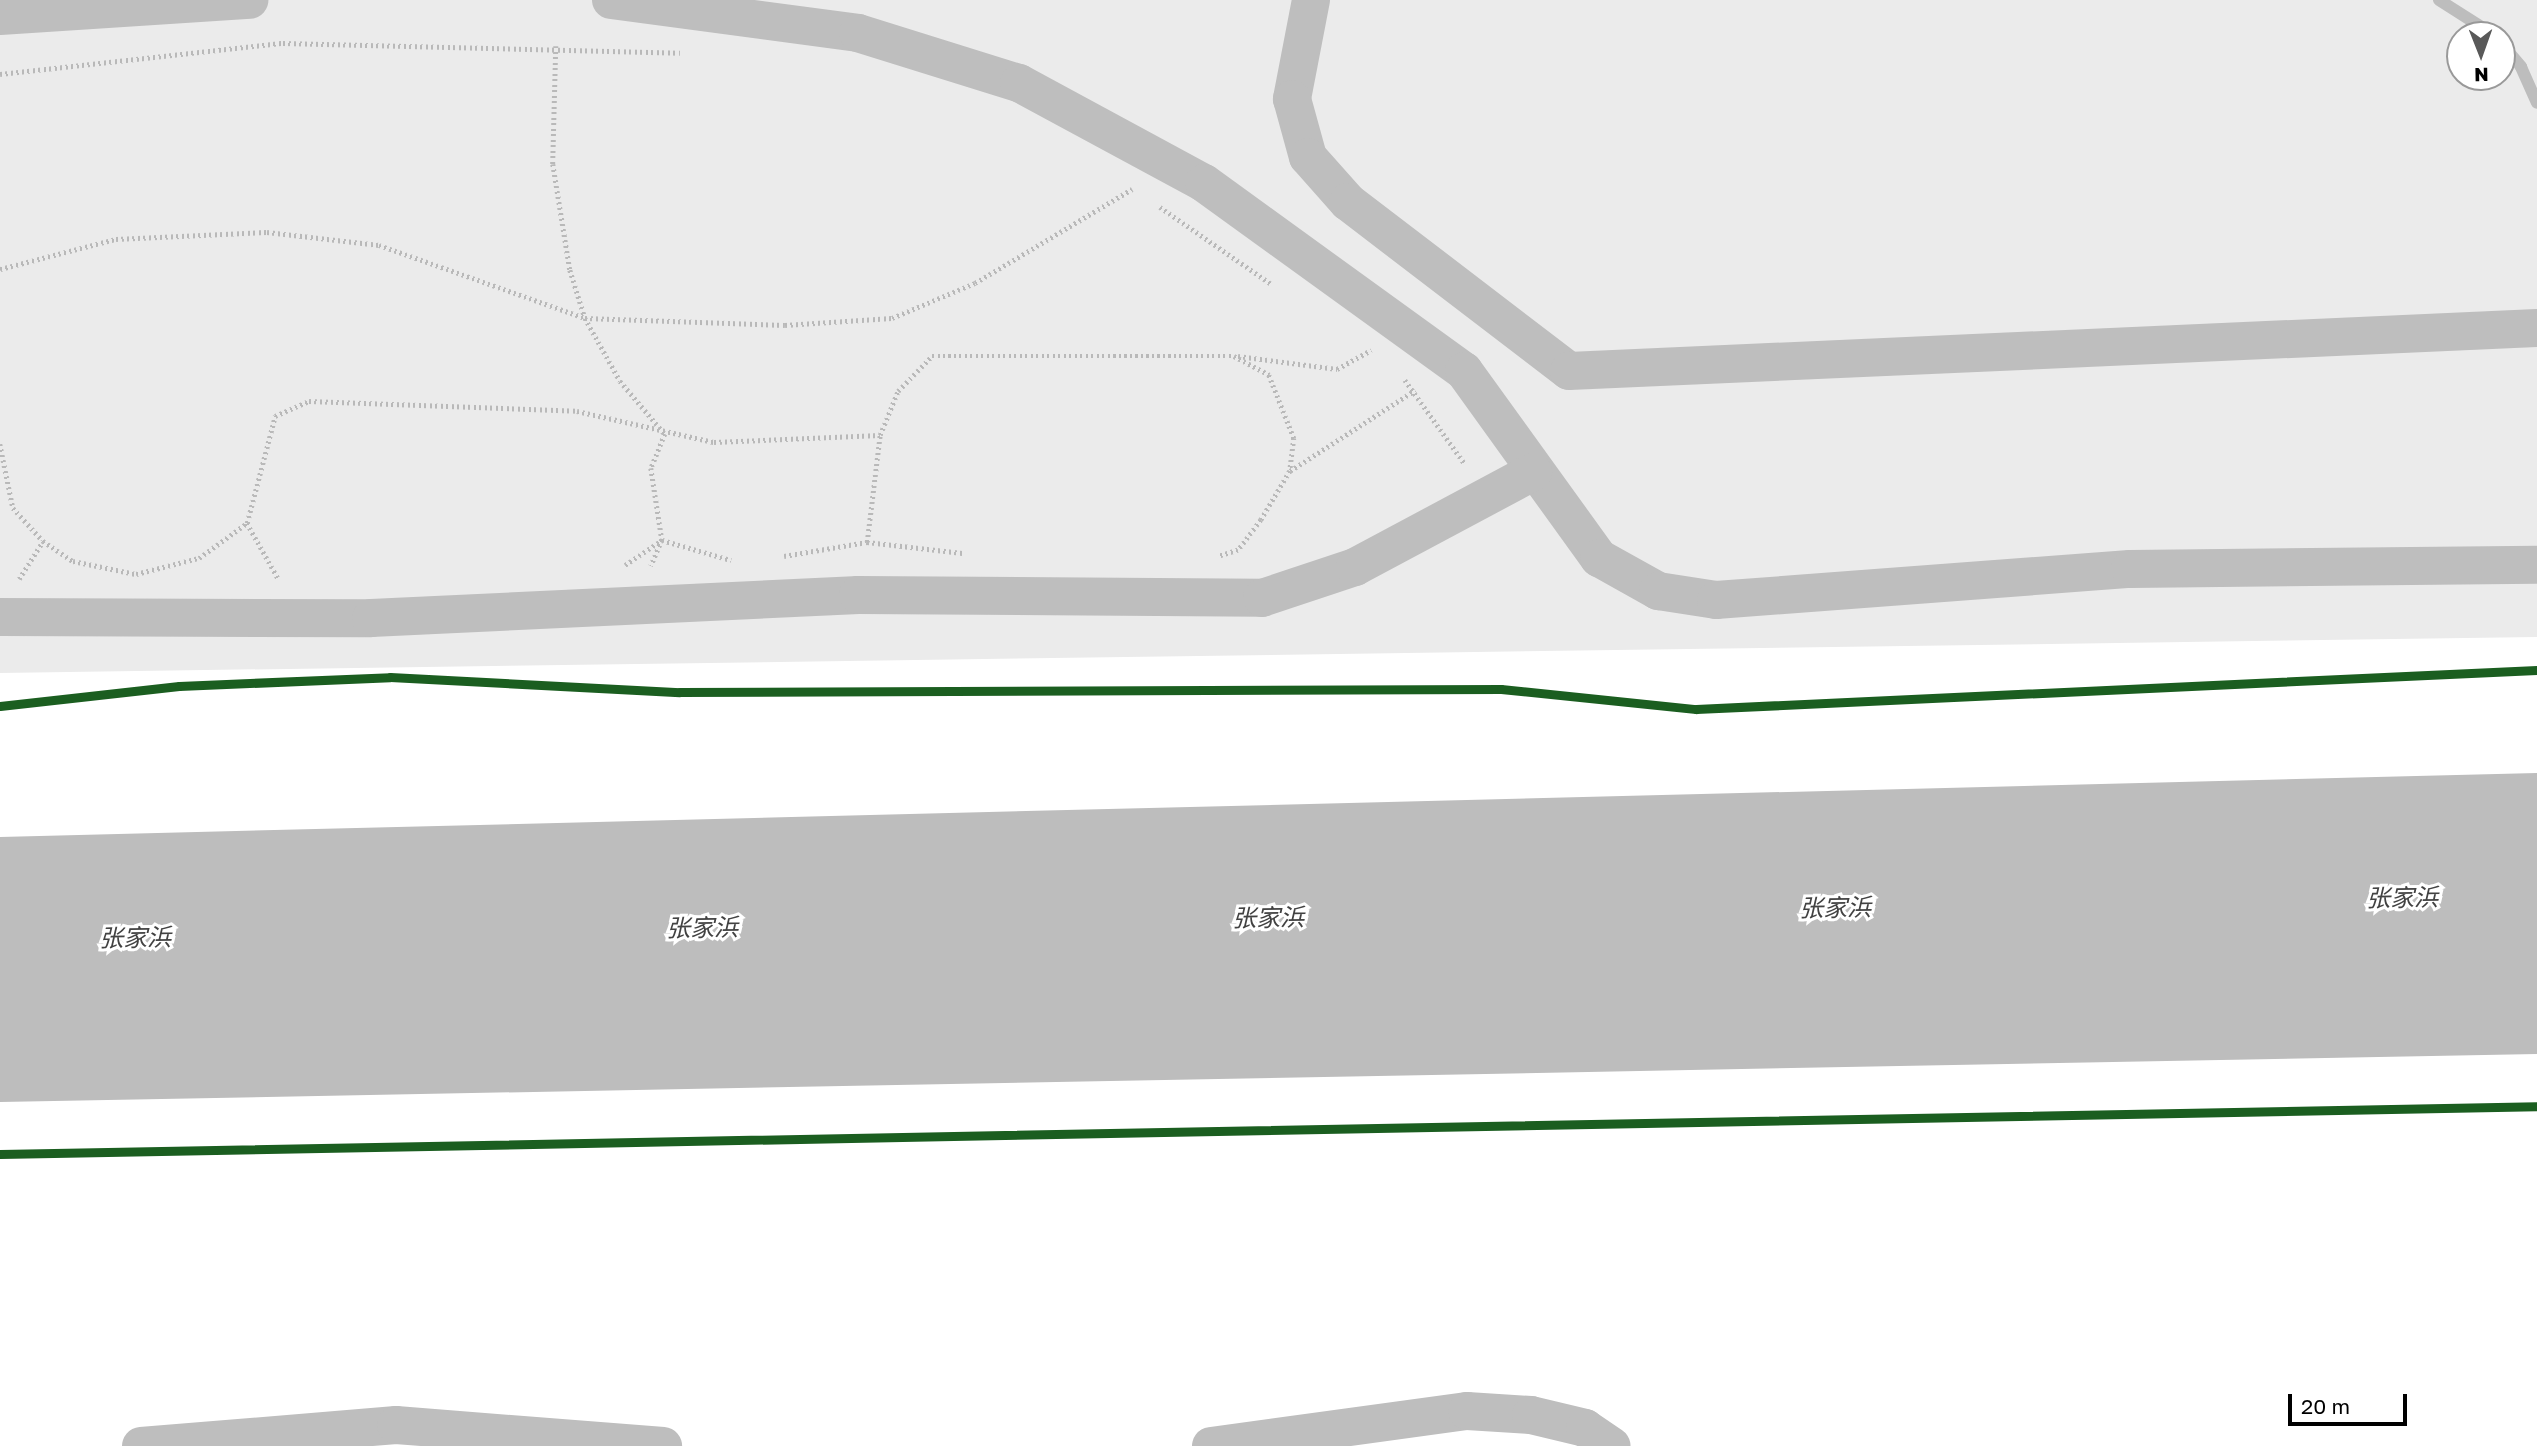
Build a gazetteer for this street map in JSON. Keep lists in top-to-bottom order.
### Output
{
  "water": ["张家浜"],
  "scale_bar": "20 m",
  "north": "bottom"
}
